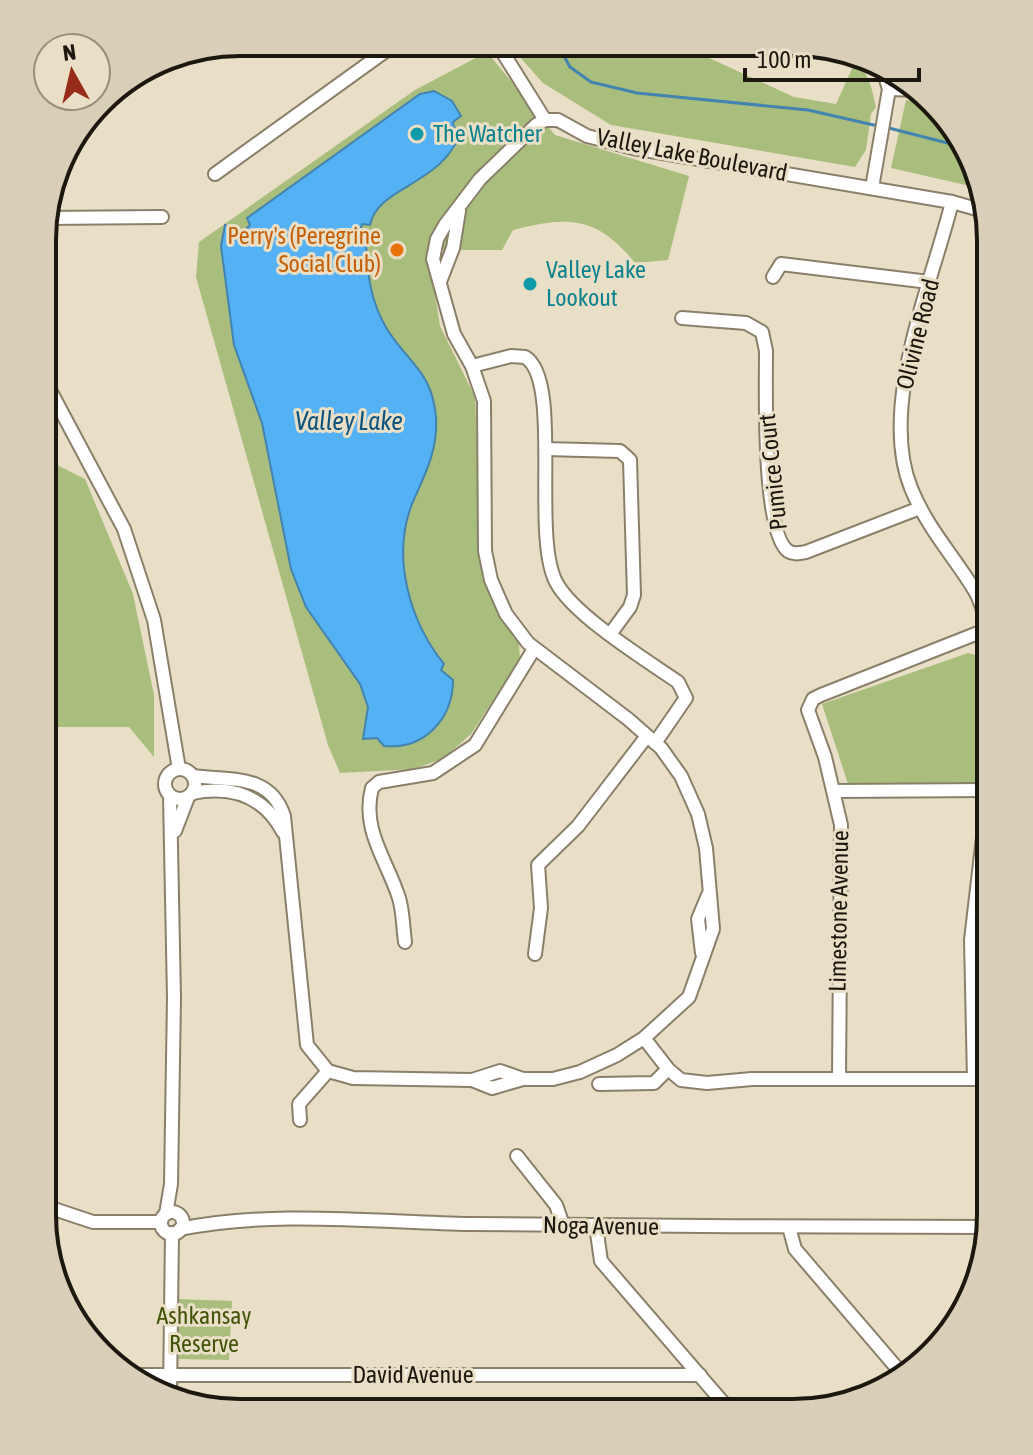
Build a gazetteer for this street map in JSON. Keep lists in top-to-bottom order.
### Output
{
  "streets": {
    "street": [
      "Valley Lake Boulevard",
      "Olivine Road",
      "Pumice Court",
      "Limestone Avenue",
      "Noga Avenue",
      "David Avenue"
    ]
  },
  "crossings": [
    ["Valley Lake Boulevard", "Olivine Road"],
    ["Olivine Road", "Pumice Court"]
  ],
  "water": ["Valley Lake"],
  "parks": ["Ashkansay Reserve"],
  "places": ["The Watcher", "Perry's (Peregrine Social Club)", "Valley Lake Lookout"],
  "scale_bar": "100 m",
  "north": "top"
}
